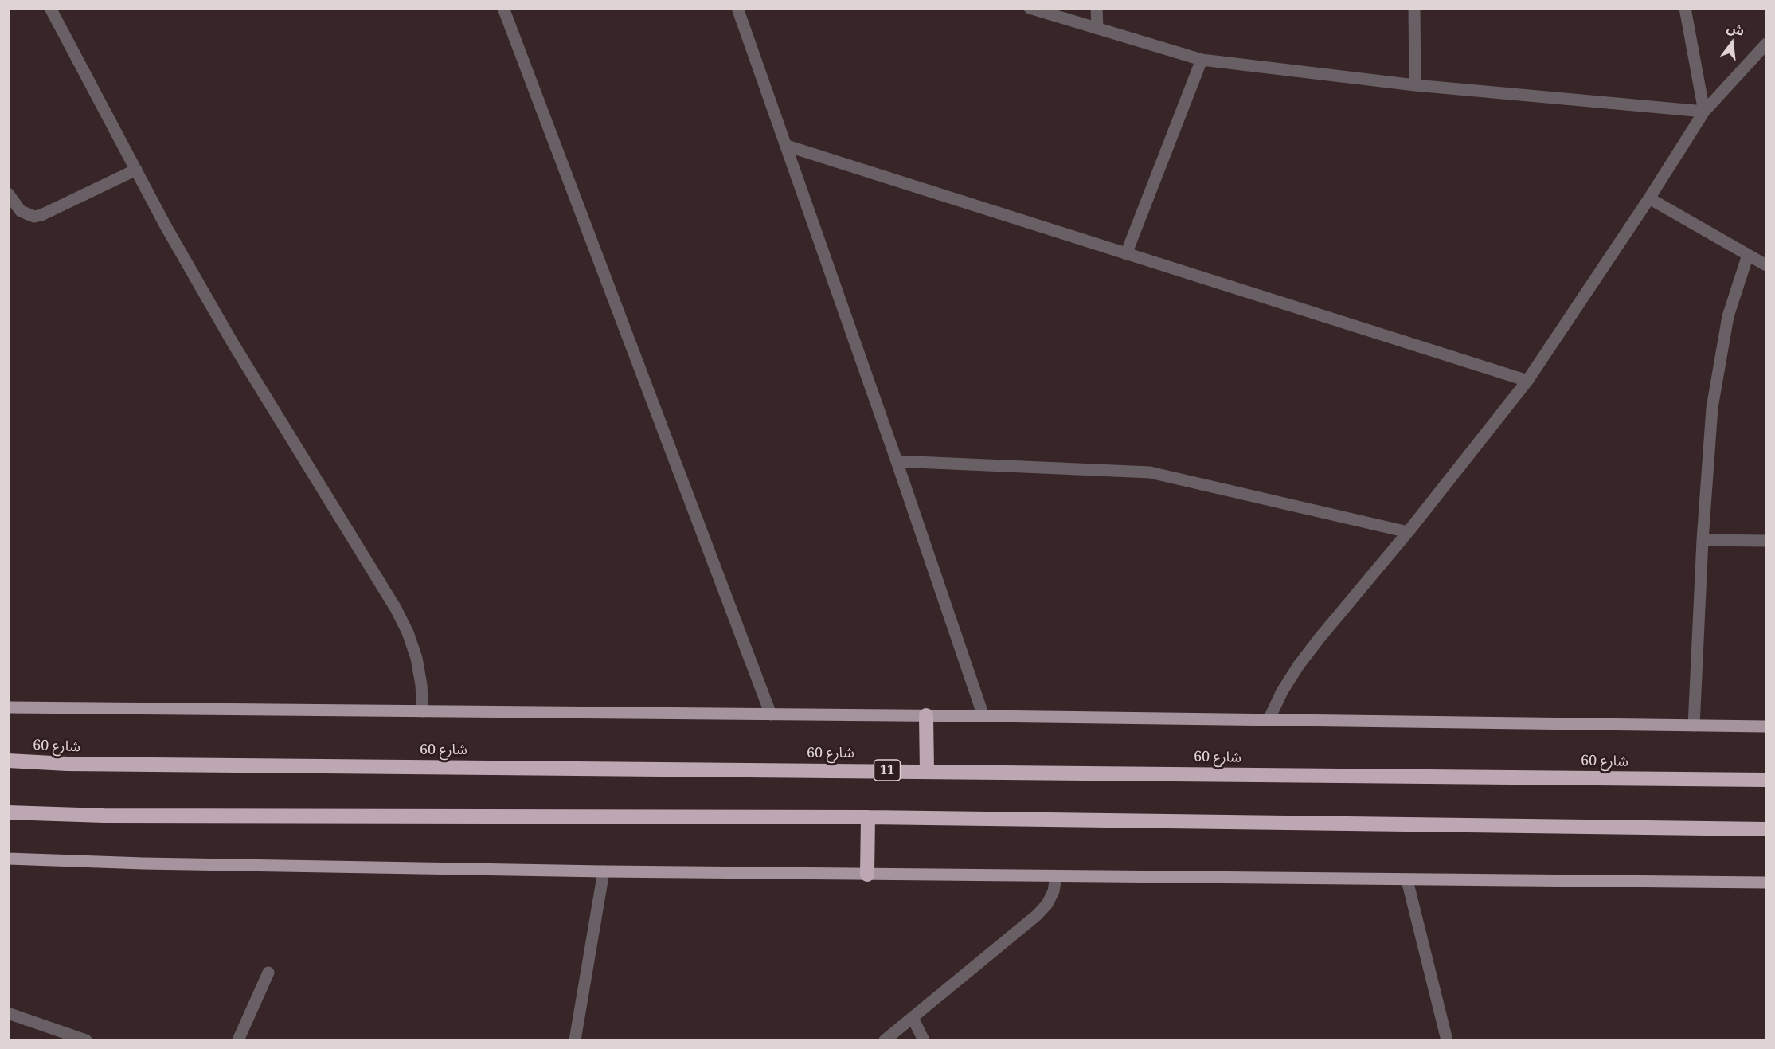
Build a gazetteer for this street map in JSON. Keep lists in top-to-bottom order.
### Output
{
  "streets": {
    "highway": ["شارع 60", "11"]
  },
  "north": "top"
}
